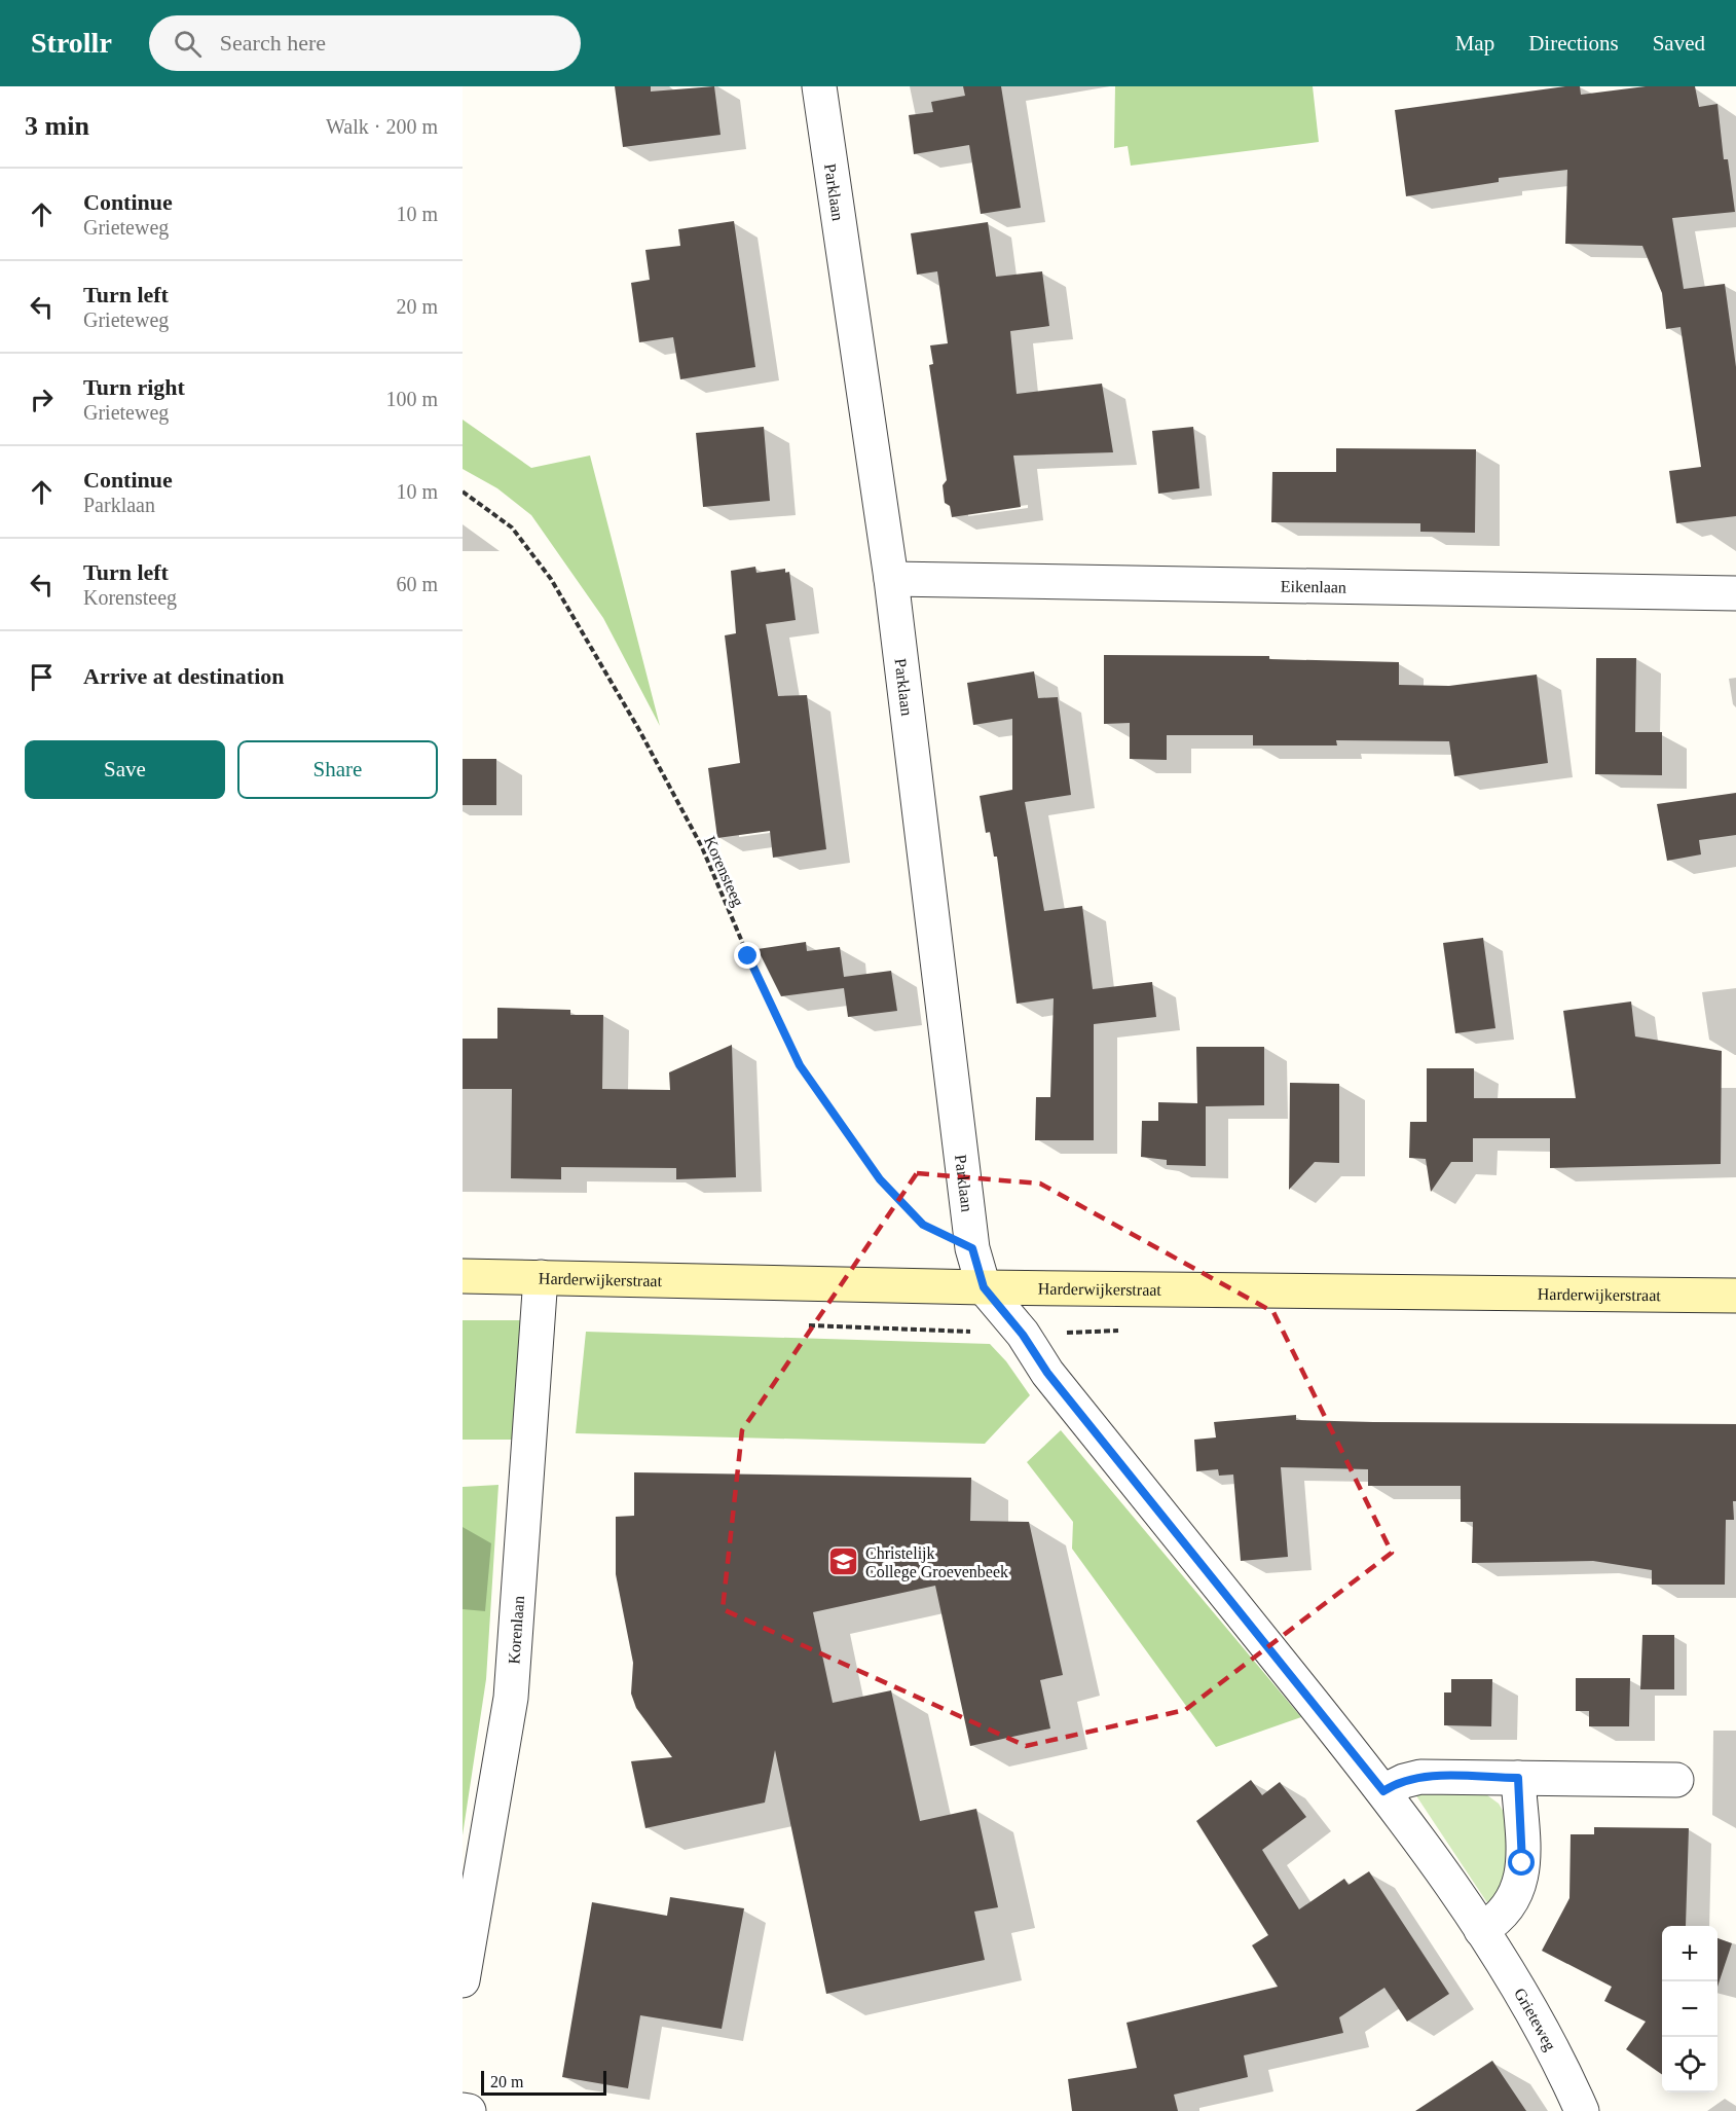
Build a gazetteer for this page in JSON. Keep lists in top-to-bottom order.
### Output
{
  "streets": {
    "main road": ["Harderwijkerstraat"],
    "street": [
      "Parklaan",
      "Eikenlaan",
      "Korenlaan",
      "Grieteweg"
    ],
    "path": ["Korensteeg"]
  },
  "crossings": [
    ["Parklaan", "Eikenlaan"],
    ["Parklaan", "Korensteeg"],
    ["Parklaan", "Harderwijkerstraat"],
    ["Parklaan", "Grieteweg"],
    ["Harderwijkerstraat", "Korenlaan"],
    ["Harderwijkerstraat", "Grieteweg"]
  ],
  "places": {
    "school or university": ["Christelijk College Groevenbeek"]
  },
  "scale_bar": "20 m",
  "page": {
    "header": "Strollr",
    "search": "Search here",
    "nav": ["Map", "Directions", "Saved"],
    "heading": ["3 min", "Walk · 200 m"],
    "list": [
      ["Continue", "Grieteweg", "10 m"],
      ["Turn left", "Grieteweg", "20 m"],
      ["Turn right", "Grieteweg", "100 m"],
      ["Continue", "Parklaan", "10 m"],
      ["Turn left", "Korensteeg", "60 m"],
      "Arrive at destination"
    ],
    "buttons": ["Save", "Share"],
    "map_buttons": ["+", "−"],
    "scale": "20 m"
  }
}
